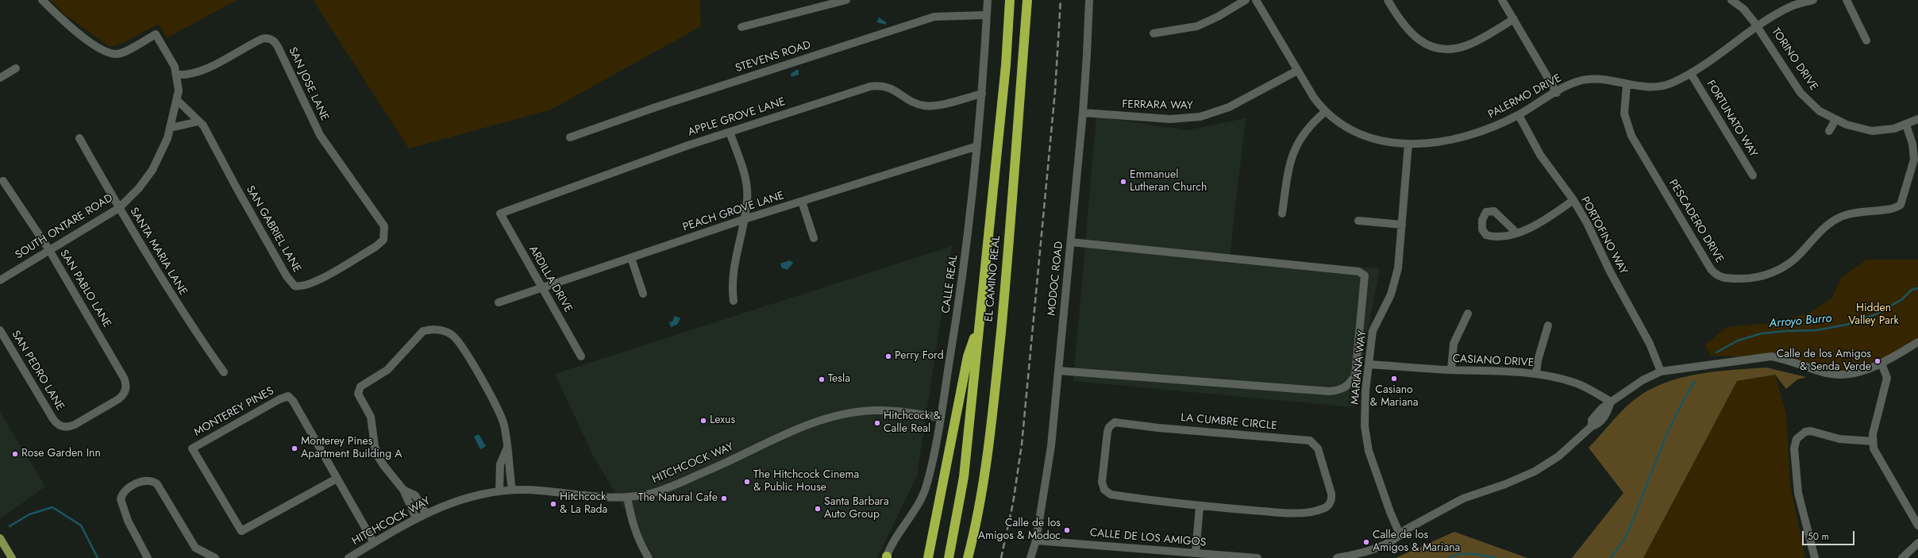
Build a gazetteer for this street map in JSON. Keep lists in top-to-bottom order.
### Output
{
  "streets": {
    "highway": ["EL CAMINO REAL"],
    "street": [
      "STEVENS ROAD",
      "TORINO DRIVE",
      "SAN JOSE LANE",
      "PALERMO DRIVE",
      "FERRARA WAY",
      "APPLE GROVE LANE",
      "FORTUNATO WAY",
      "PEACH GROVE LANE",
      "PESCADERO DRIVE",
      "SOUTH ONTARE ROAD",
      "SAN GABRIEL LANE",
      "PORTOFINO WAY",
      "SANTA MARIA LANE",
      "MODOC ROAD",
      "ARDILLA DRIVE",
      "CALLE REAL",
      "SAN PABLO LANE",
      "CASIANO DRIVE",
      "MARIANA WAY",
      "SAN PEDRO LANE",
      "MONTEREY PINES",
      "LA CUMBRE CIRCLE",
      "HITCHCOCK WAY",
      "CALLE DE LOS AMIGOS"
    ]
  },
  "crossings": [
    ["STEVENS ROAD", "CALLE REAL"],
    ["TORINO DRIVE", "PALERMO DRIVE"],
    ["TORINO DRIVE", "PESCADERO DRIVE"],
    ["SAN JOSE LANE", "SOUTH ONTARE ROAD"],
    ["SAN JOSE LANE", "SAN GABRIEL LANE"],
    ["PALERMO DRIVE", "FERRARA WAY"],
    ["PALERMO DRIVE", "FORTUNATO WAY"],
    ["PALERMO DRIVE", "PESCADERO DRIVE"],
    ["PALERMO DRIVE", "PORTOFINO WAY"],
    ["PALERMO DRIVE", "MARIANA WAY"],
    ["FERRARA WAY", "MODOC ROAD"],
    ["APPLE GROVE LANE", "ARDILLA DRIVE"],
    ["APPLE GROVE LANE", "CALLE REAL"],
    ["PEACH GROVE LANE", "ARDILLA DRIVE"],
    ["PEACH GROVE LANE", "CALLE REAL"],
    ["SOUTH ONTARE ROAD", "SAN GABRIEL LANE"],
    ["SOUTH ONTARE ROAD", "SANTA MARIA LANE"],
    ["SOUTH ONTARE ROAD", "SAN PABLO LANE"],
    ["MODOC ROAD", "CALLE DE LOS AMIGOS"],
    ["CALLE REAL", "HITCHCOCK WAY"],
    ["SAN PABLO LANE", "SAN PEDRO LANE"],
    ["CASIANO DRIVE", "MARIANA WAY"]
  ],
  "water": ["Arroyo Burro"],
  "parks": ["Hidden Valley Park"],
  "places": [
    "Emmanuel Lutheran Church",
    "Perry Ford",
    "Calle de los Amigos & Senda Verde",
    "Casiano & Mariana",
    "Tesla",
    "Lexus",
    "Hitchcock & Calle Real",
    "Monterey Pines Apartment Building A",
    "Rose Garden Inn",
    "The Hitchcock Cinema & Public House",
    "The Natural Cafe",
    "Hitchcock & La Rada",
    "Santa Barbara Auto Group",
    "Calle de los Amigos & Modoc",
    "Calle de los Amigos & Mariana"
  ],
  "scale_bar": "50 m"
}
